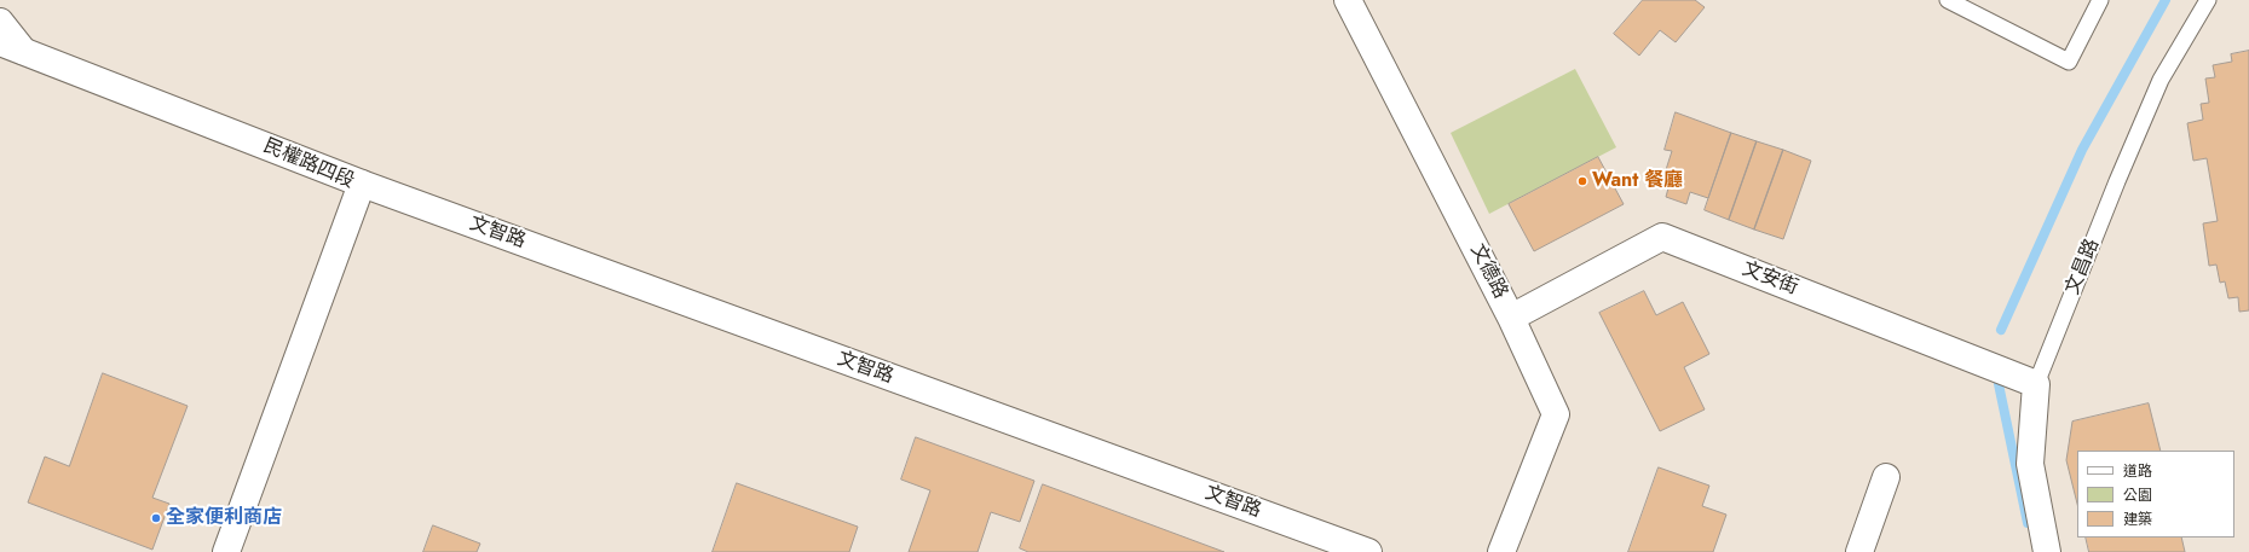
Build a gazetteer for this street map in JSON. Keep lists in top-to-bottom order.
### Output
{
  "streets": {
    "street": [
      "民權路四段",
      "文智路",
      "文昌路",
      "文德路",
      "文安街"
    ]
  },
  "crossings": [
    ["民權路四段", "文智路"],
    ["文昌路", "文安街"],
    ["文德路", "文安街"]
  ],
  "places": ["Want 餐廳", "全家便利商店"],
  "legend": ["道路", "公園", "建築"]
}
